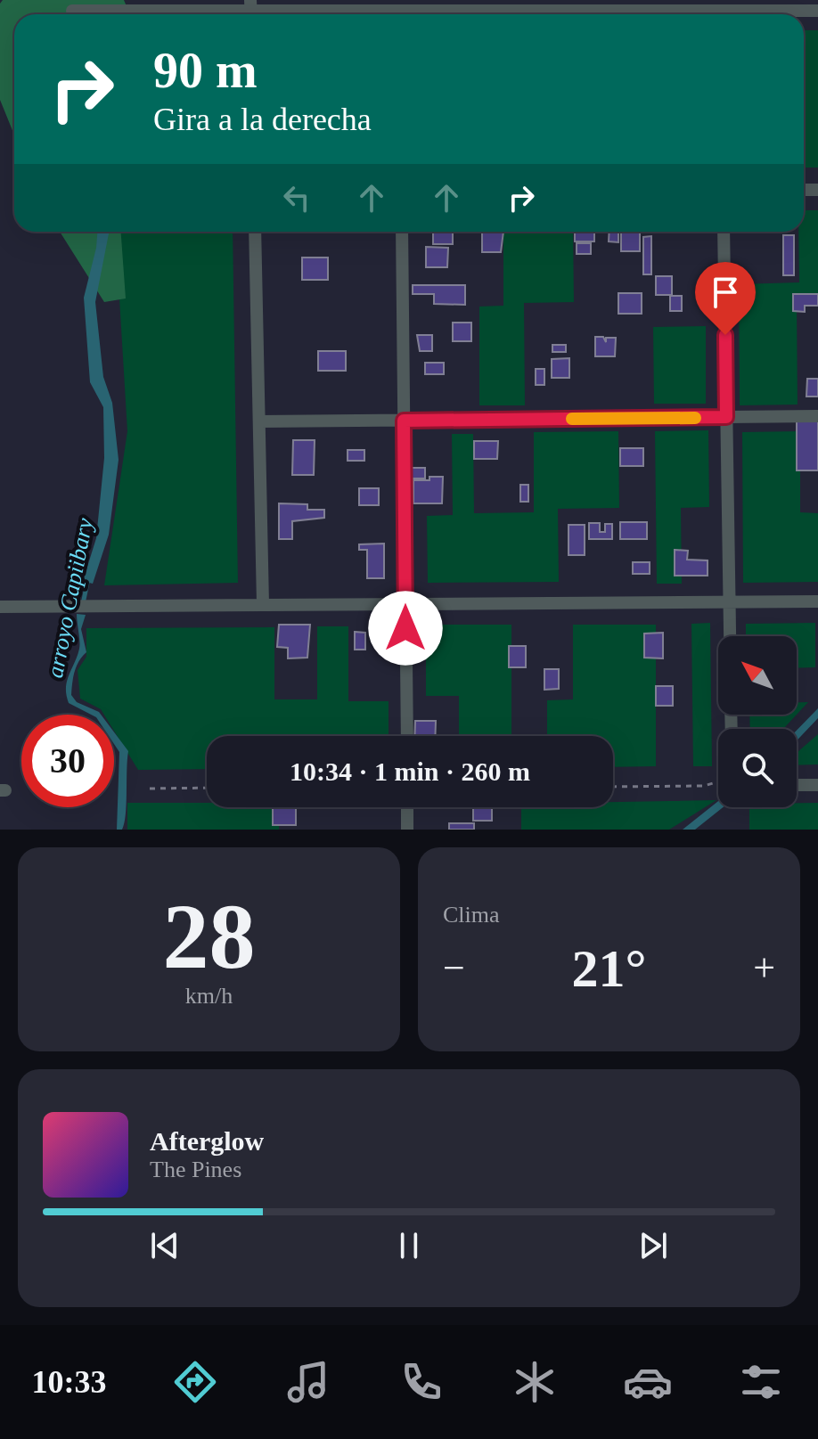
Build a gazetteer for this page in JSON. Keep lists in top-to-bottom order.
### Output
{
  "water": ["arroyo Capiibary"],
  "north": "top left",
  "page": {
    "turn": ["90 m", "Gira a la derecha"],
    "limit": "30",
    "trip": "10:34 · 1 min · 260 m",
    "tile": [
      ["28", "km/h"],
      "Clima"
    ],
    "heat": ["−", "21°", "+"],
    "song": ["Afterglow", "The Pines"],
    "tabs": "10:33"
  }
}
